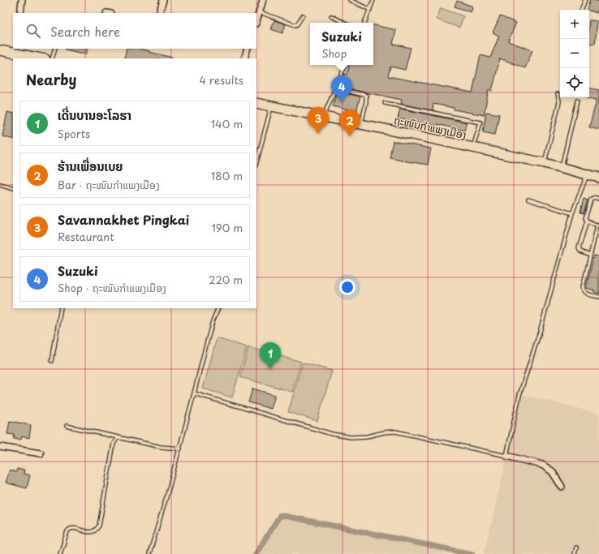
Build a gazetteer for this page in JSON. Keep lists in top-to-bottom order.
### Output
{
  "streets": {
    "main road": ["ຖະໜົນກຳແພງເມືອງ"]
  },
  "page": {
    "map_buttons": ["+", "−"],
    "search": "Search here",
    "popup": ["Suzuki", "Shop"],
    "heading": ["Nearby", "4 results"],
    "pins": [
      "4",
      "3",
      "2",
      "1"
    ],
    "list": [
      {
        "mark": "1",
        "name": "ເດີ່ນບານອະໂລຮາ",
        "note": "Sports",
        "value": "140 m"
      },
      {
        "mark": "2",
        "name": "ຮ້ານເພື່ອນເບຍ",
        "note": "Bar · ຖະໜົນກຳແພງເມືອງ",
        "value": "180 m"
      },
      {
        "mark": "3",
        "name": "Savannakhet Pingkai",
        "note": "Restaurant",
        "value": "190 m"
      },
      {
        "mark": "4",
        "name": "Suzuki",
        "note": "Shop · ຖະໜົນກຳແພງເມືອງ",
        "value": "220 m"
      }
    ]
  }
}
